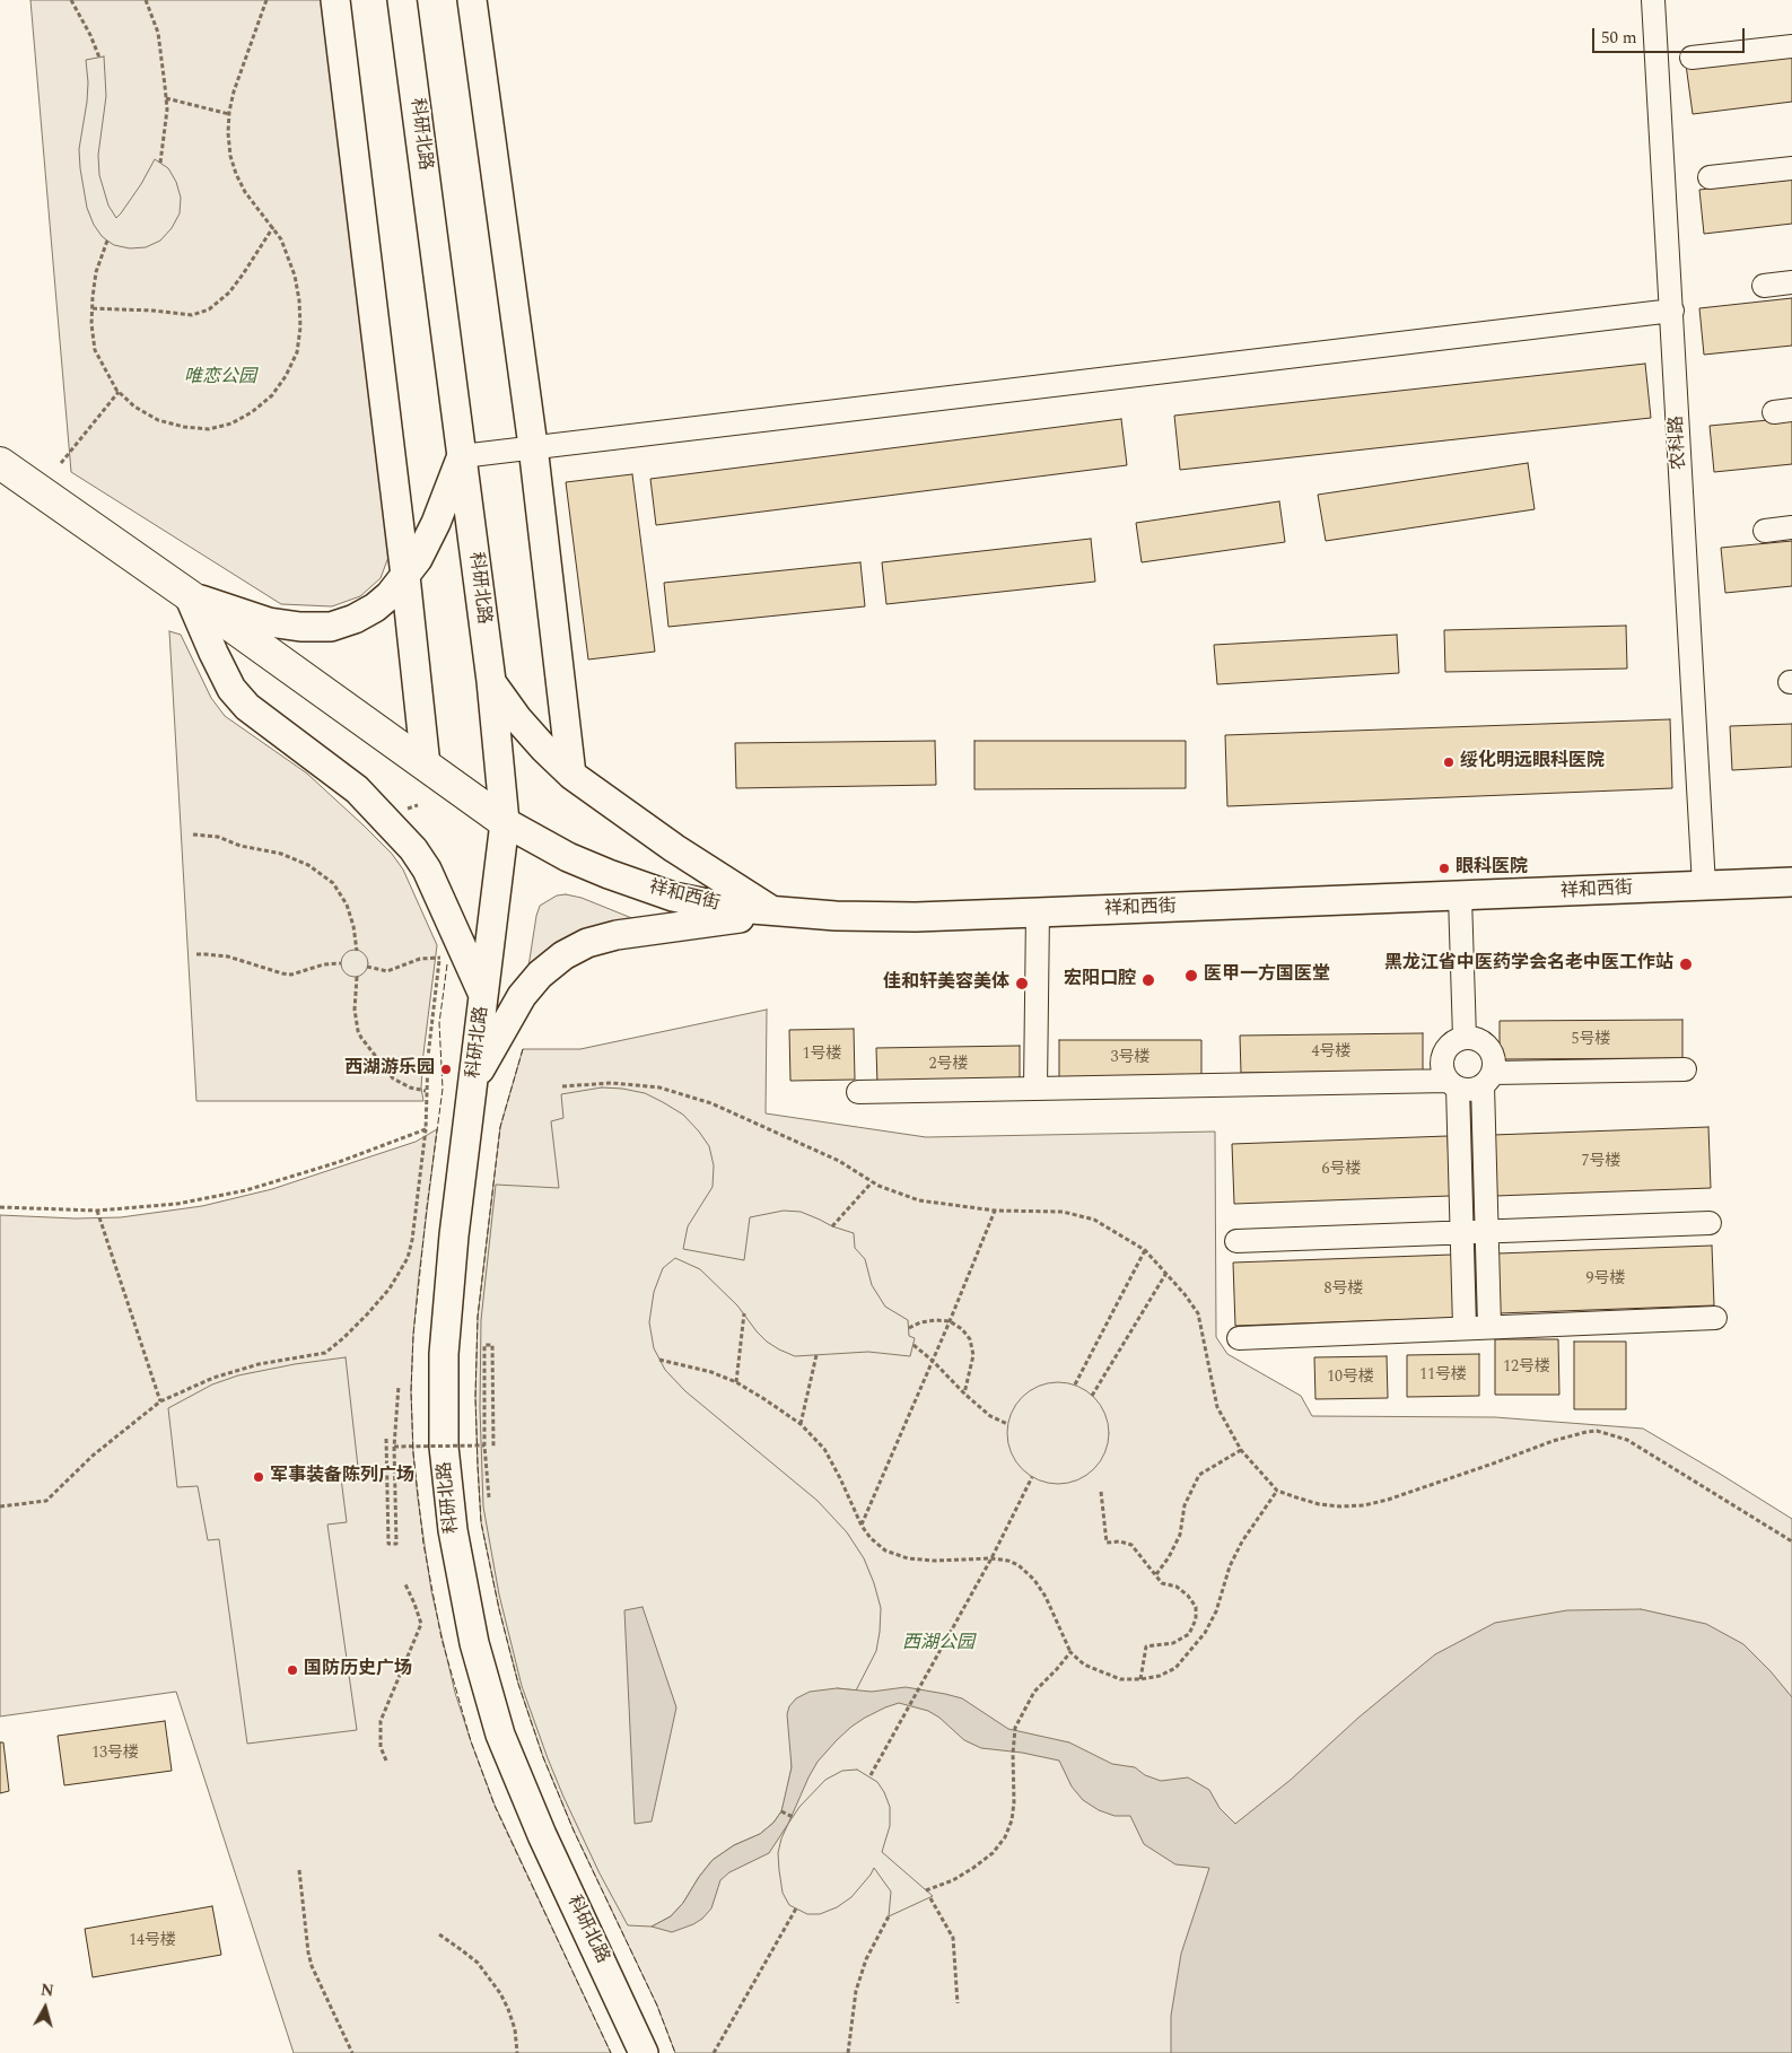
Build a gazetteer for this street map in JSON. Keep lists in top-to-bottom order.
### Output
{
  "streets": {
    "main road": ["科研北路", "祥和西街"],
    "street": ["农科路"]
  },
  "crossings": [
    ["科研北路", "祥和西街"],
    ["农科路", "祥和西街"]
  ],
  "parks": ["唯恋公园", "西湖公园"],
  "places": [
    "绥化明远眼科医院",
    "眼科医院",
    "黑龙江省中医药学会名老中医工作站",
    "医甲一方国医堂",
    "宏阳口腔",
    "佳和轩美容美体",
    "西湖游乐园",
    "军事装备陈列广场",
    "国防历史广场"
  ],
  "house_numbers": [
    "5号楼",
    "4号楼",
    "1号楼",
    "3号楼",
    "2号楼",
    "7号楼",
    "6号楼",
    "9号楼",
    "8号楼",
    "12号楼",
    "11号楼",
    "10号楼",
    "13号楼",
    "14号楼"
  ],
  "scale_bar": "50 m",
  "north": "top"
}
